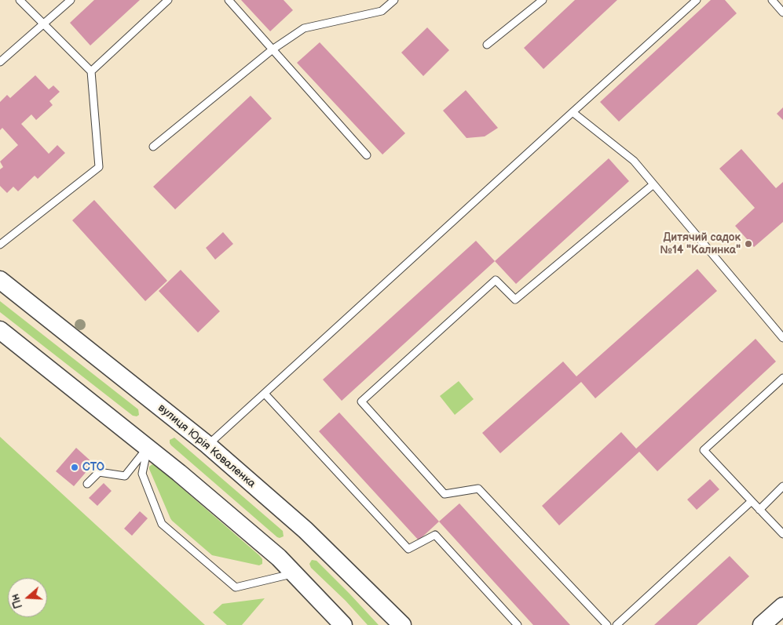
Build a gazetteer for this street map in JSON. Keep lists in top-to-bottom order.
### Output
{
  "streets": {
    "street": ["вулиця Юрія Коваленка"]
  },
  "places": ["Дитячий садок №14 \"Калинка\"", "СТО"],
  "north": "left"
}
